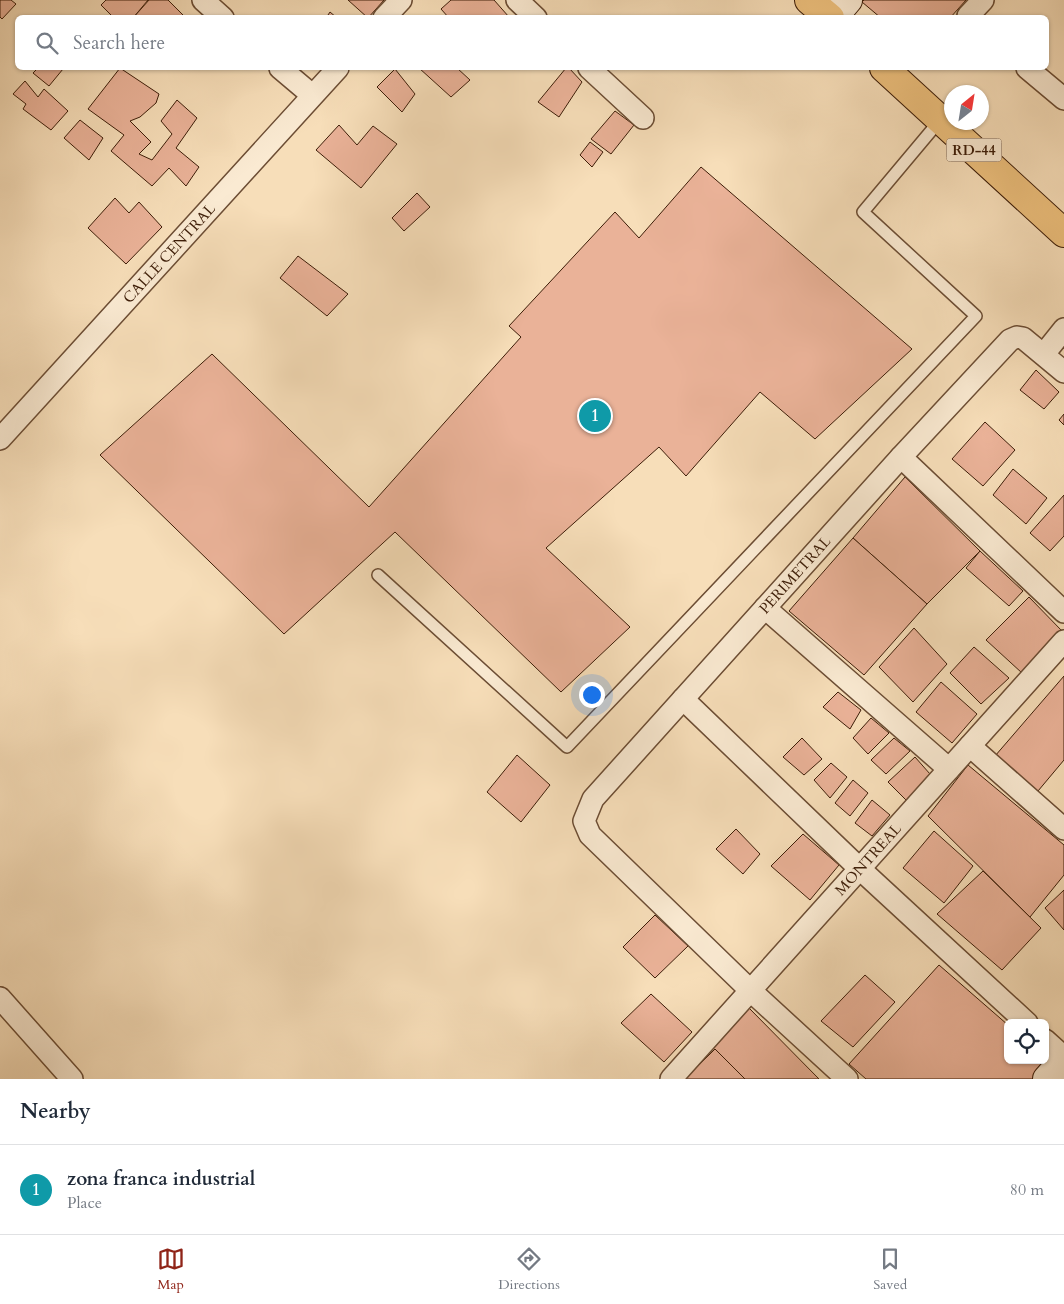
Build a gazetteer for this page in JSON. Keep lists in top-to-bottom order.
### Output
{
  "streets": {
    "main road": ["RD-44"],
    "street": ["CALLE CENTRAL", "PERIMETRAL", "MONTREAL"]
  },
  "crossings": [
    ["PERIMETRAL", "MONTREAL"]
  ],
  "north": "top right",
  "page": {
    "search": "Search here",
    "pins": "1",
    "heading": "Nearby",
    "list": [
      {
        "mark": "1",
        "name": "zona franca industrial",
        "note": "Place",
        "value": "80 m"
      }
    ],
    "nav": ["Map", "Directions", "Saved"]
  }
}
